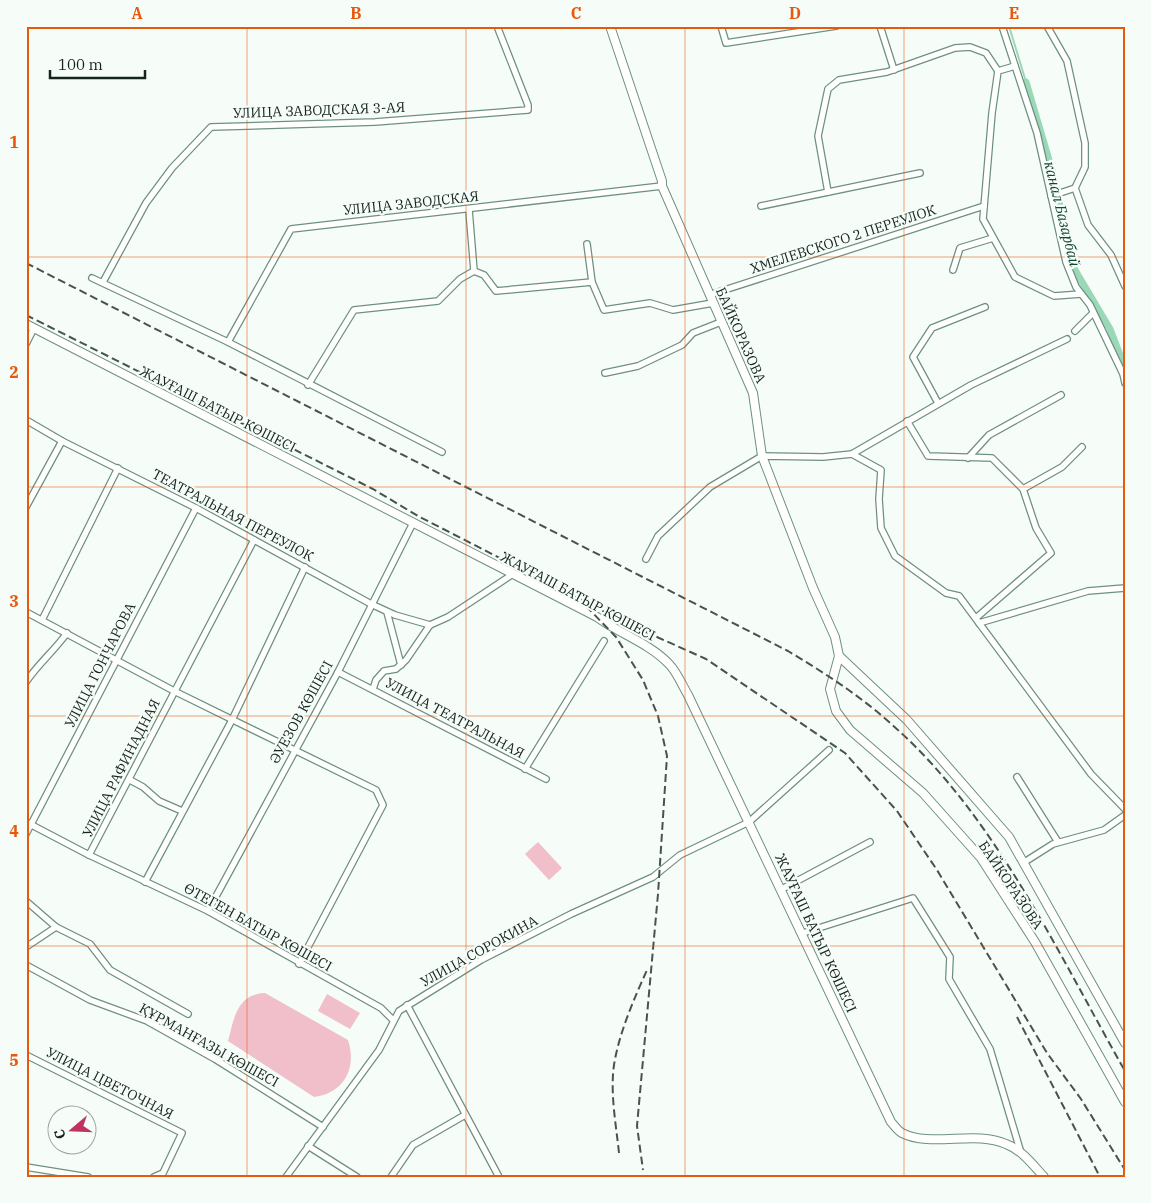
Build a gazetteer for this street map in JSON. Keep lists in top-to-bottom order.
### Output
{
  "streets": {
    "street": [
      "УЛИЦА ЗАВОДСКАЯ 3-АЯ",
      "УЛИЦА ЗАВОДСКАЯ",
      "ХМЕЛЕВСКОГО 2 ПЕРЕУЛОК",
      "БАЙКОРАЗОВА",
      "ЖАУҒАШ БАТЫР КӨШЕСІ",
      "ТЕАТРАЛЬНАЯ ПЕРЕУЛОК",
      "УЛИЦА ГОНЧАРОВА",
      "ӘУЕЗОВ КӨШЕСІ",
      "УЛИЦА ТЕАТРАЛЬНАЯ",
      "УЛИЦА РАФИНАДНАЯ",
      "ӨТЕГЕН БАТЫР КӨШЕСІ",
      "УЛИЦА СОРОКИНА",
      "ҚҰРМАНҒАЗЫ КӨШЕСІ",
      "УЛИЦА ЦВЕТОЧНАЯ"
    ]
  },
  "crossings": [
    ["УЛИЦА ЗАВОДСКАЯ", "БАЙКОРАЗОВА"],
    ["ХМЕЛЕВСКОГО 2 ПЕРЕУЛОК", "БАЙКОРАЗОВА"],
    ["ЖАУҒАШ БАТЫР КӨШЕСІ", "ӘУЕЗОВ КӨШЕСІ"],
    ["ЖАУҒАШ БАТЫР КӨШЕСІ", "УЛИЦА ТЕАТРАЛЬНАЯ"],
    ["ЖАУҒАШ БАТЫР КӨШЕСІ", "УЛИЦА СОРОКИНА"],
    ["ТЕАТРАЛЬНАЯ ПЕРЕУЛОК", "УЛИЦА ГОНЧАРОВА"],
    ["ТЕАТРАЛЬНАЯ ПЕРЕУЛОК", "ӘУЕЗОВ КӨШЕСІ"],
    ["ТЕАТРАЛЬНАЯ ПЕРЕУЛОК", "УЛИЦА ТЕАТРАЛЬНАЯ"],
    ["ТЕАТРАЛЬНАЯ ПЕРЕУЛОК", "УЛИЦА РАФИНАДНАЯ"],
    ["УЛИЦА ГОНЧАРОВА", "УЛИЦА РАФИНАДНАЯ"],
    ["УЛИЦА ГОНЧАРОВА", "ӨТЕГЕН БАТЫР КӨШЕСІ"],
    ["ӘУЕЗОВ КӨШЕСІ", "УЛИЦА ТЕАТРАЛЬНАЯ"],
    ["ӘУЕЗОВ КӨШЕСІ", "УЛИЦА РАФИНАДНАЯ"],
    ["ӘУЕЗОВ КӨШЕСІ", "ӨТЕГЕН БАТЫР КӨШЕСІ"],
    ["УЛИЦА РАФИНАДНАЯ", "ӨТЕГЕН БАТЫР КӨШЕСІ"],
    ["ӨТЕГЕН БАТЫР КӨШЕСІ", "УЛИЦА СОРОКИНА"],
    ["УЛИЦА СОРОКИНА", "ҚҰРМАНҒАЗЫ КӨШЕСІ"]
  ],
  "water": ["канал Базарбай"],
  "scale_bar": "100 m",
  "north": "left",
  "grid": {
    "columns": [
      "A",
      "B",
      "C",
      "D",
      "E"
    ],
    "rows": [
      "1",
      "2",
      "3",
      "4",
      "5"
    ]
  }
}
